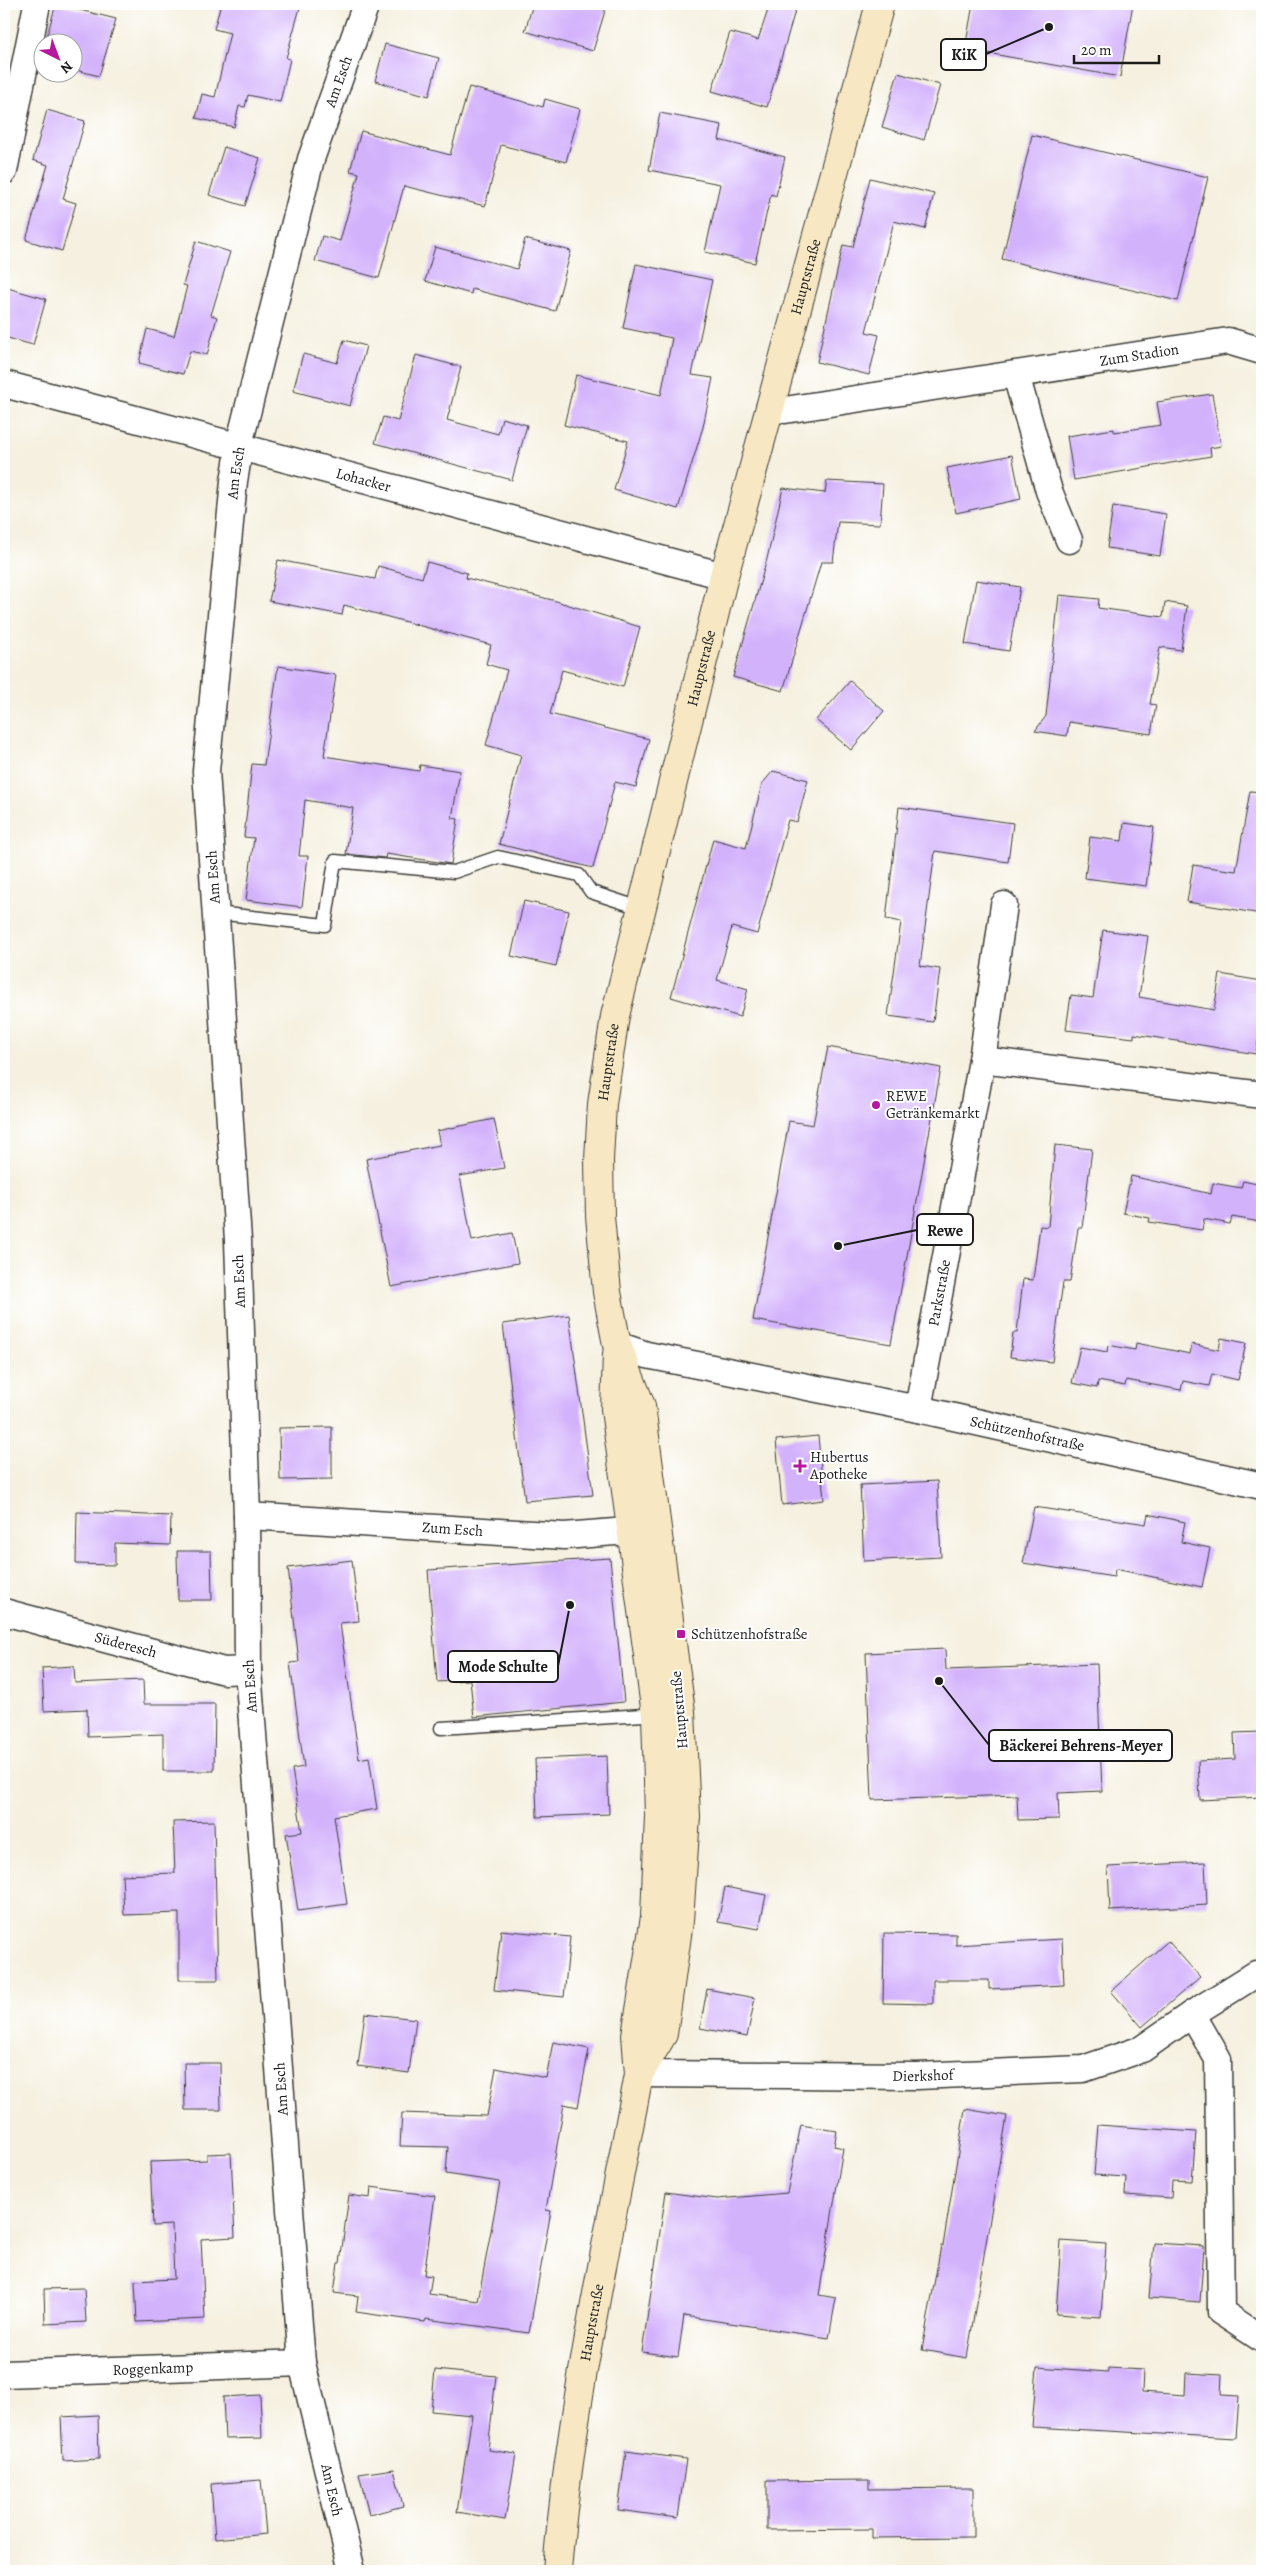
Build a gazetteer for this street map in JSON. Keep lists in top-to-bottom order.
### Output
{
  "streets": {
    "main road": ["Hauptstraße"],
    "street": [
      "Am Esch",
      "Zum Stadion",
      "Lohacker",
      "Parkstraße",
      "Schützenhofstraße",
      "Zum Esch",
      "Süderesch",
      "Dierkshof",
      "Roggenkamp"
    ]
  },
  "crossings": [
    ["Am Esch", "Lohacker"],
    ["Am Esch", "Zum Esch"],
    ["Am Esch", "Süderesch"],
    ["Am Esch", "Roggenkamp"],
    ["Hauptstraße", "Zum Stadion"],
    ["Hauptstraße", "Lohacker"],
    ["Hauptstraße", "Schützenhofstraße"],
    ["Hauptstraße", "Zum Esch"],
    ["Hauptstraße", "Dierkshof"],
    ["Parkstraße", "Schützenhofstraße"]
  ],
  "places": {
    "other": [
      "KiK",
      "REWE Getränkemarkt",
      "Rewe",
      "Mode Schulte",
      "Bäckerei Behrens-Meyer"
    ],
    "health": ["Hubertus Apotheke"],
    "transit": ["Schützenhofstraße"]
  },
  "scale_bar": "20 m",
  "north": "bottom right"
}
